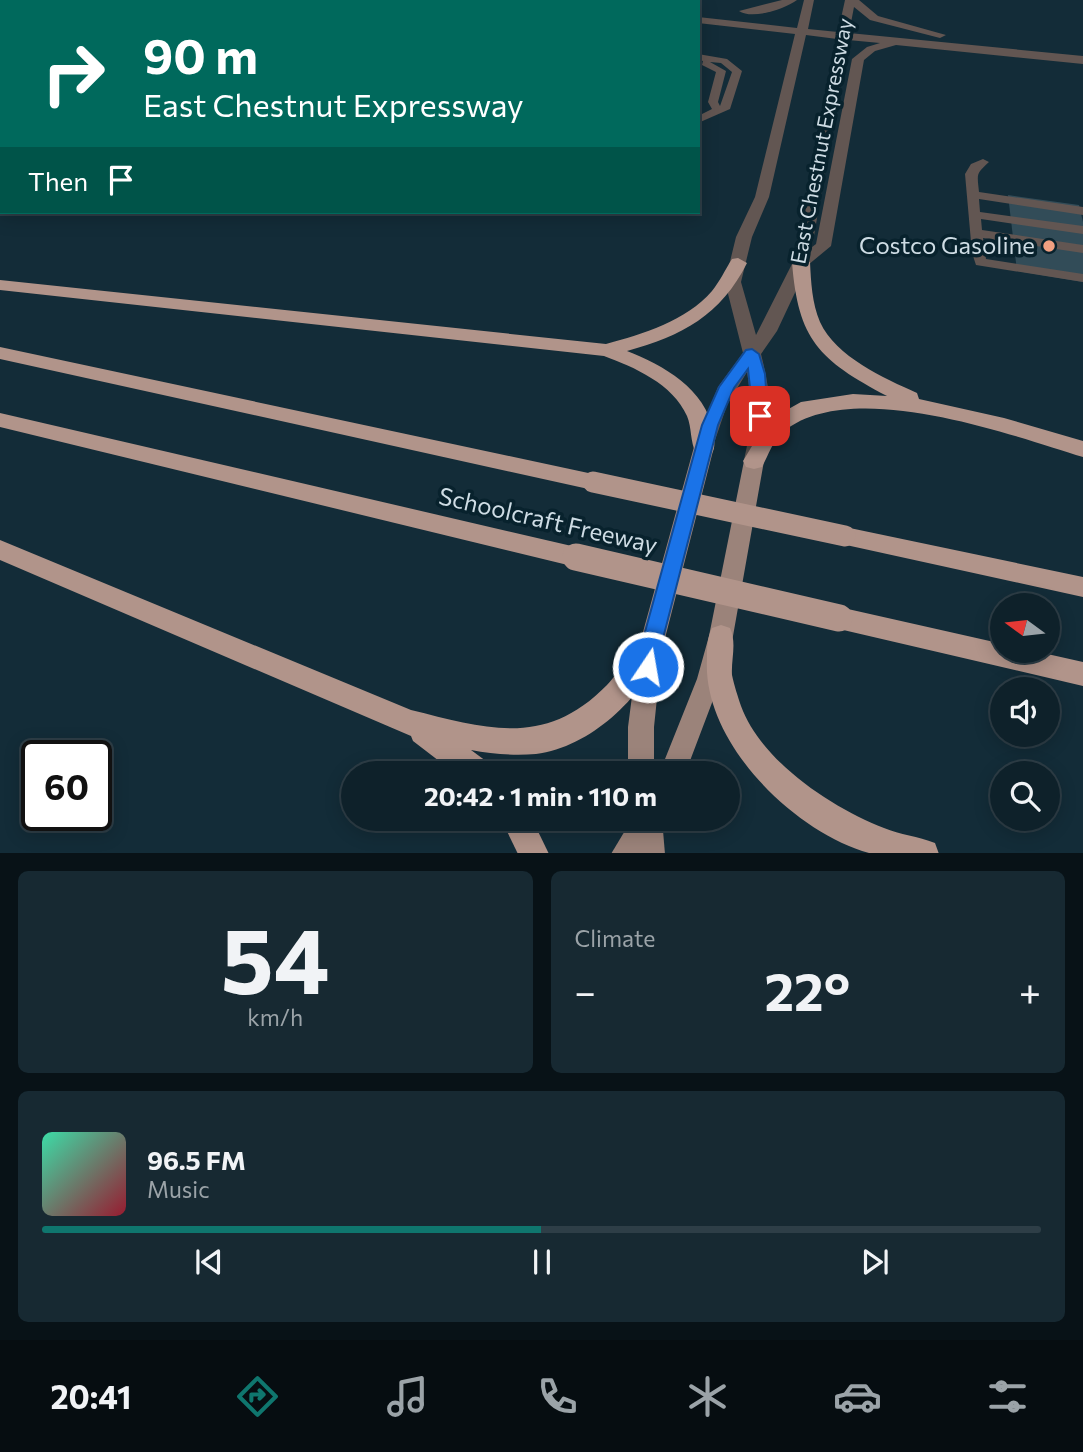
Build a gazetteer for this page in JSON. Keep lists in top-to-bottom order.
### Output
{
  "streets": {
    "highway": ["Schoolcraft Freeway"],
    "main road": ["East Chestnut Expressway"]
  },
  "places": ["Costco Gasoline"],
  "north": "left",
  "page": {
    "turn": ["90 m", "East Chestnut Expressway"],
    "then": "Then",
    "limit": "60",
    "trip": "20:42 · 1 min · 110 m",
    "tile": [
      ["54", "km/h"],
      "Climate"
    ],
    "heat": ["−", "22°", "+"],
    "song": ["96.5 FM", "Music"],
    "tabs": "20:41"
  }
}
